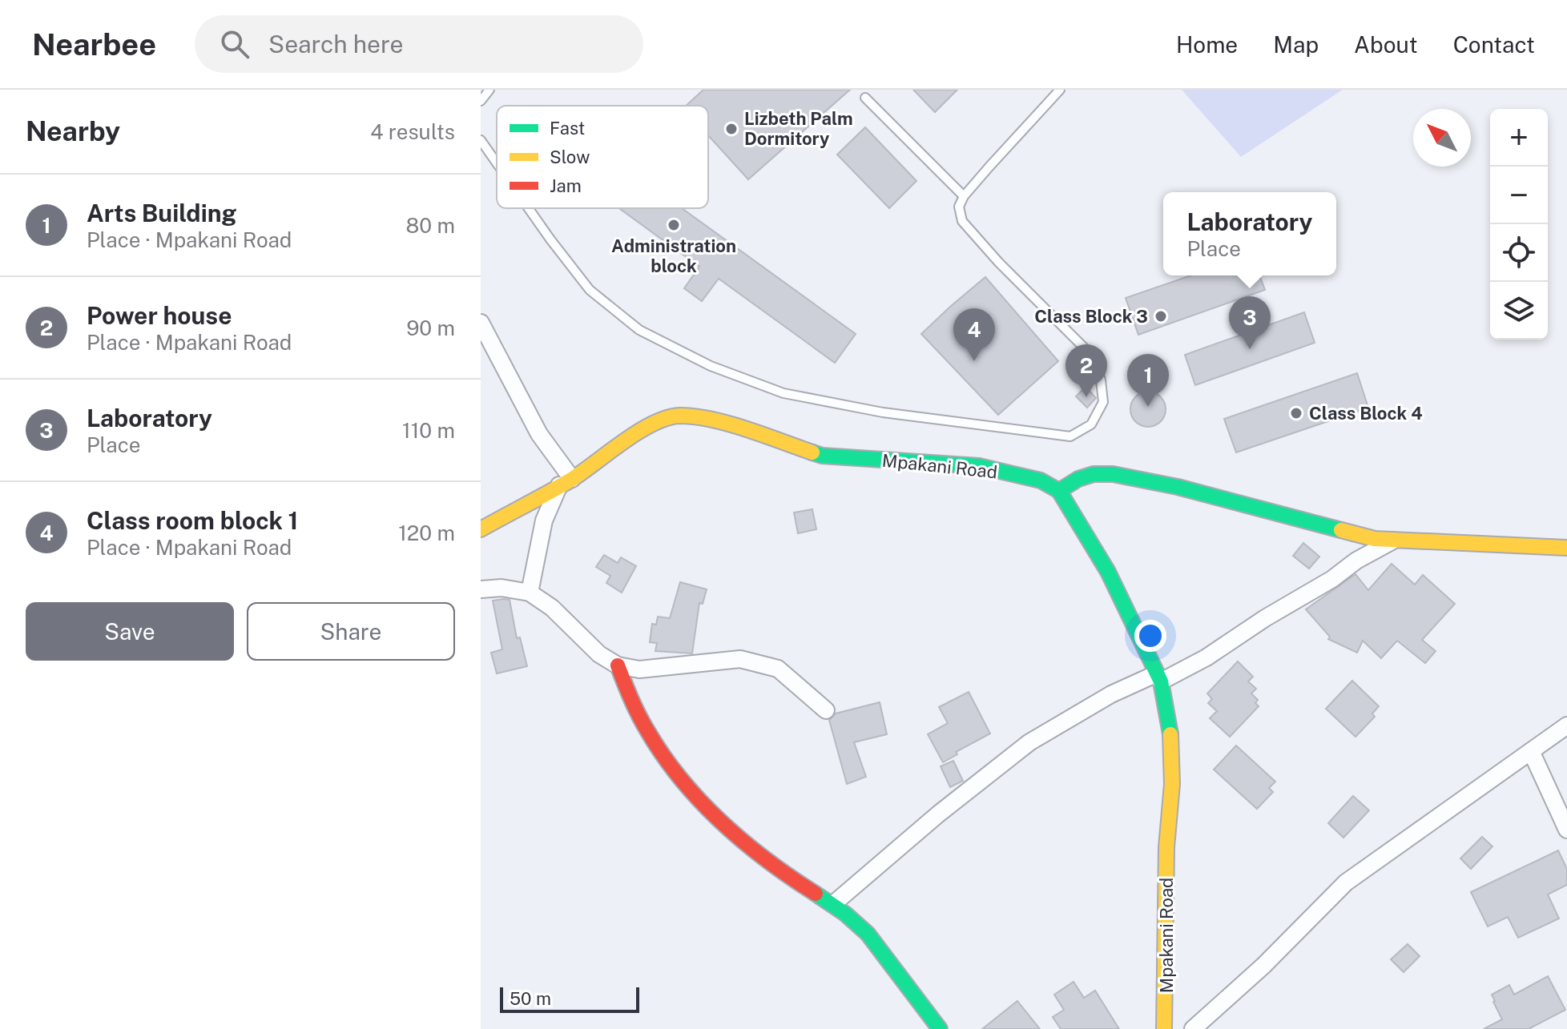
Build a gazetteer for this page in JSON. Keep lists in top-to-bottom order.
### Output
{
  "streets": {
    "street": ["Mpakani Road"]
  },
  "places": [
    "Lizbeth Palm Dormitory",
    "Administration block",
    "Class Block 3",
    "Class Block 4"
  ],
  "legend": ["Fast", "Slow", "Jam"],
  "scale_bar": "50 m",
  "north": "top left",
  "page": {
    "header": "Nearbee",
    "search": "Search here",
    "nav": [
      "Home",
      "Map",
      "About",
      "Contact"
    ],
    "heading": ["Nearby", "4 results"],
    "map_buttons": ["+", "−"],
    "list": [
      {
        "mark": "1",
        "name": "Arts Building",
        "note": "Place · Mpakani Road",
        "value": "80 m"
      },
      {
        "mark": "2",
        "name": "Power house",
        "note": "Place · Mpakani Road",
        "value": "90 m"
      },
      {
        "mark": "3",
        "name": "Laboratory",
        "note": "Place",
        "value": "110 m"
      },
      {
        "mark": "4",
        "name": "Class room block 1",
        "note": "Place · Mpakani Road",
        "value": "120 m"
      }
    ],
    "popup": ["Laboratory", "Place"],
    "pins": [
      "3",
      "4",
      "2",
      "1"
    ],
    "buttons": ["Save", "Share"],
    "scale": "50 m"
  }
}
